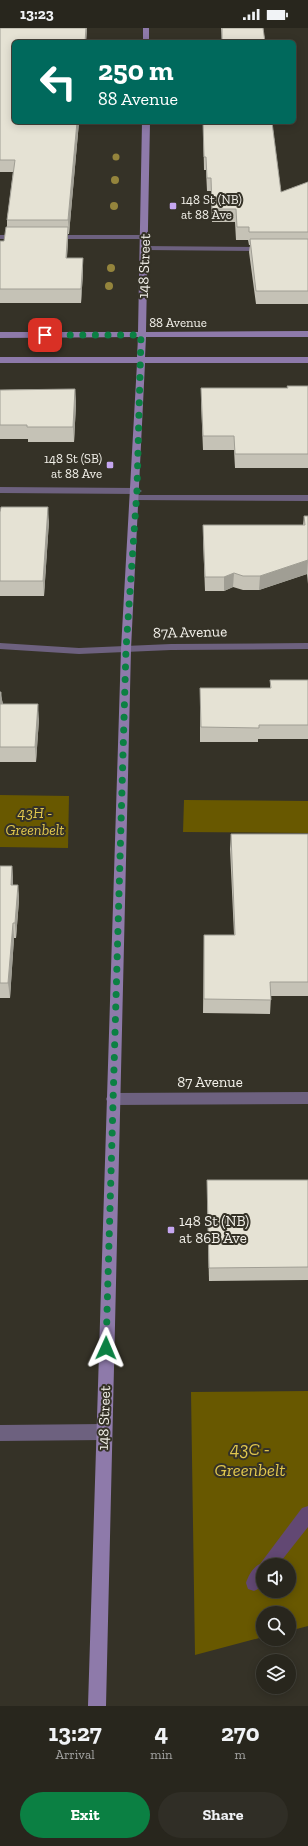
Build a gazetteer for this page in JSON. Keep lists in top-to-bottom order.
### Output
{
  "streets": {
    "street": [
      "148 Street",
      "88 Avenue",
      "87A Avenue",
      "87 Avenue"
    ]
  },
  "crossings": [
    ["148 Street", "88 Avenue"],
    ["148 Street", "87A Avenue"],
    ["148 Street", "87 Avenue"]
  ],
  "parks": ["43H - Greenbelt", "43C - Greenbelt"],
  "places": {
    "transit": ["148 St (NB) at 88 Ave", "148 St (SB) at 88 Ave", "148 St (NB) at 86B Ave"]
  },
  "page": {
    "status": "13:23",
    "turn": ["250 m", "88 Avenue"],
    "eta": [
      "13:27",
      "Arrival",
      "4",
      "min",
      "270",
      "m"
    ],
    "buttons": ["Exit", "Share"]
  }
}
